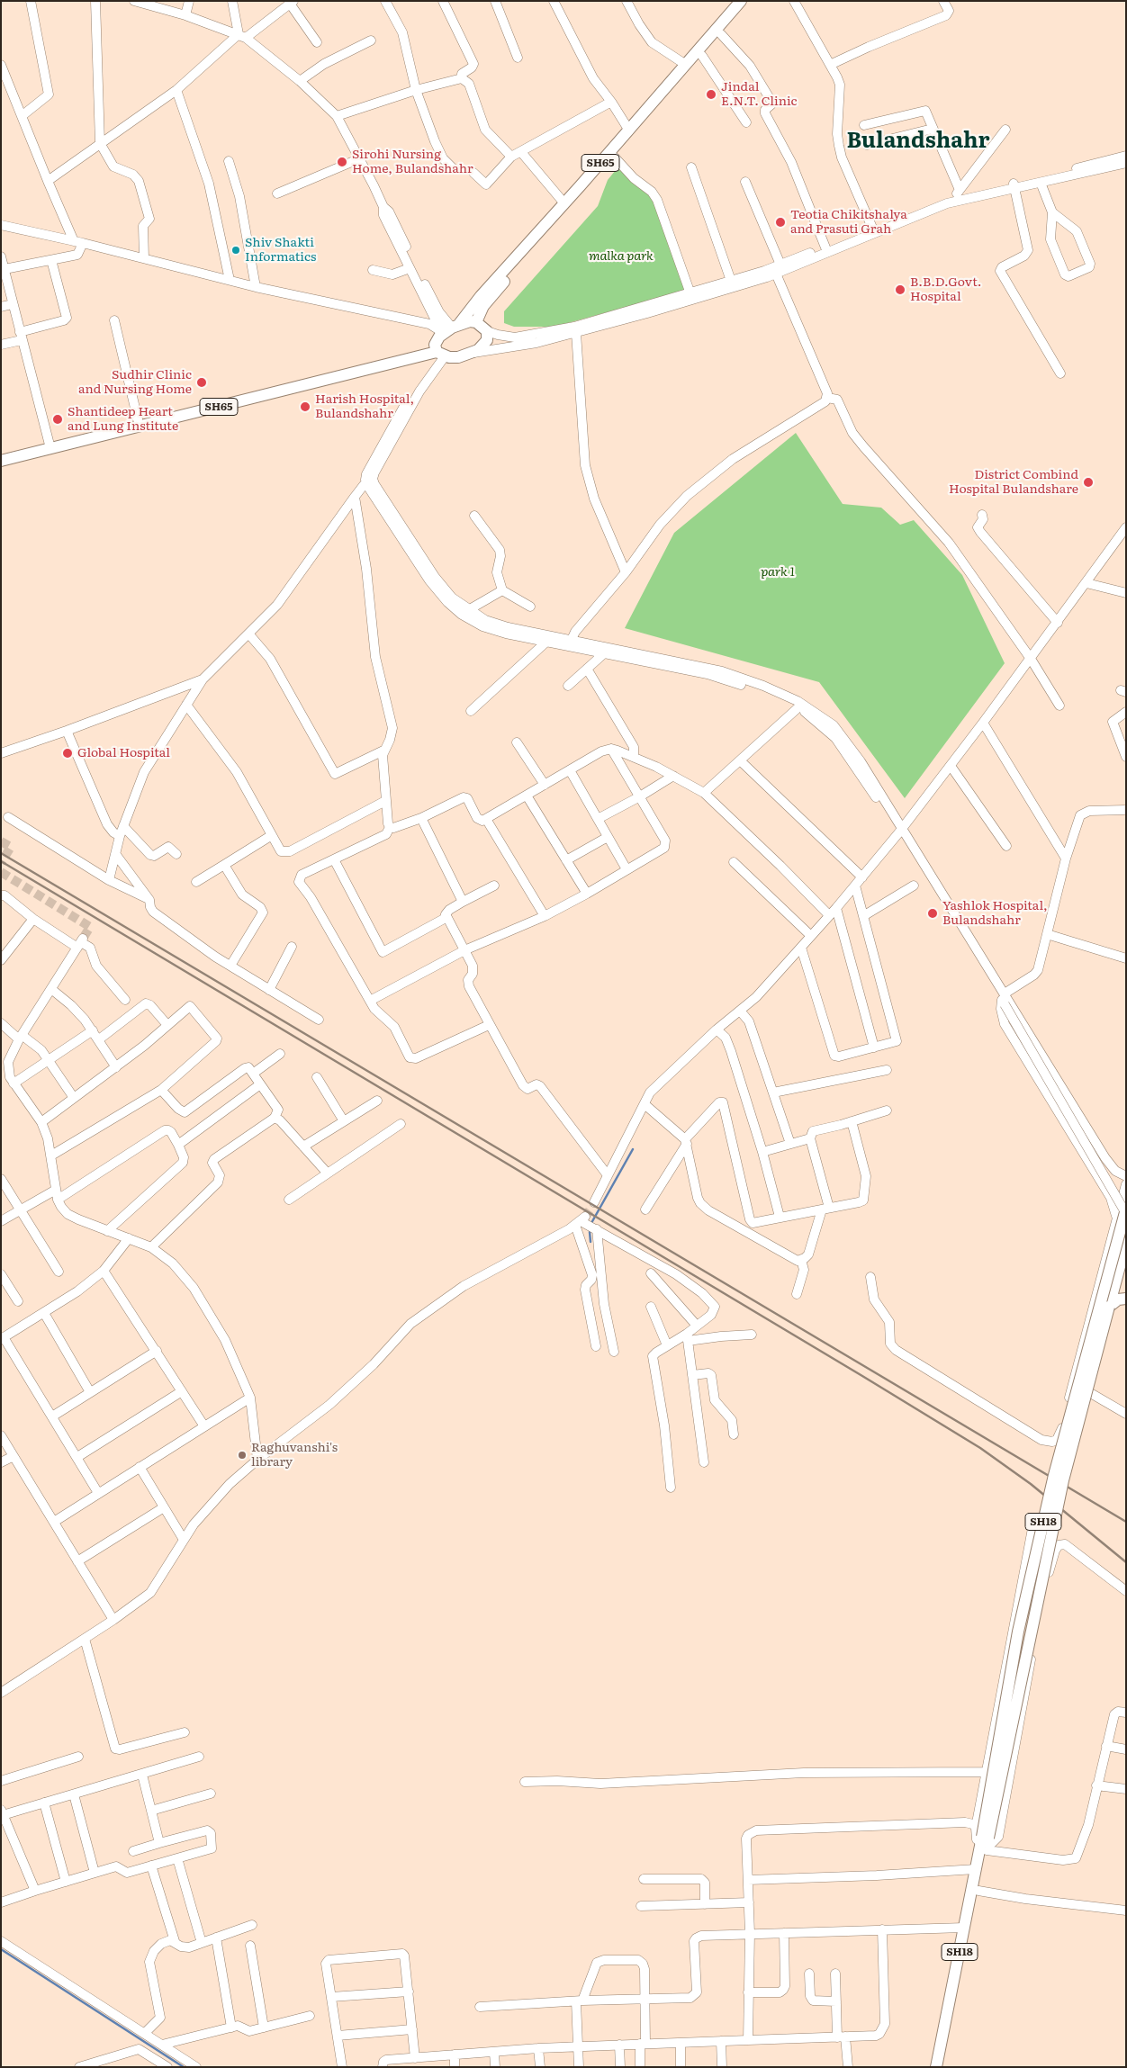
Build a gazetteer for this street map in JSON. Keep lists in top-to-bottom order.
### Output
{
  "streets": {
    "main road": ["SH65", "SH18"]
  },
  "districts": ["Bulandshahr"],
  "parks": ["malka park", "park 1"],
  "places": [
    "Jindal E.N.T. Clinic",
    "Sirohi Nursing Home, Bulandshahr",
    "Teotia Chikitshalya and Prasuti Grah",
    "Shiv Shakti Informatics",
    "B.B.D.Govt. Hospital",
    "Sudhir Clinic and Nursing Home",
    "Harish Hospital, Bulandshahr",
    "Shantideep Heart and Lung Institute",
    "District Combind Hospital Bulandshare",
    "Global Hospital",
    "Yashlok Hospital, Bulandshahr",
    "Raghuvanshi's library"
  ]
}
